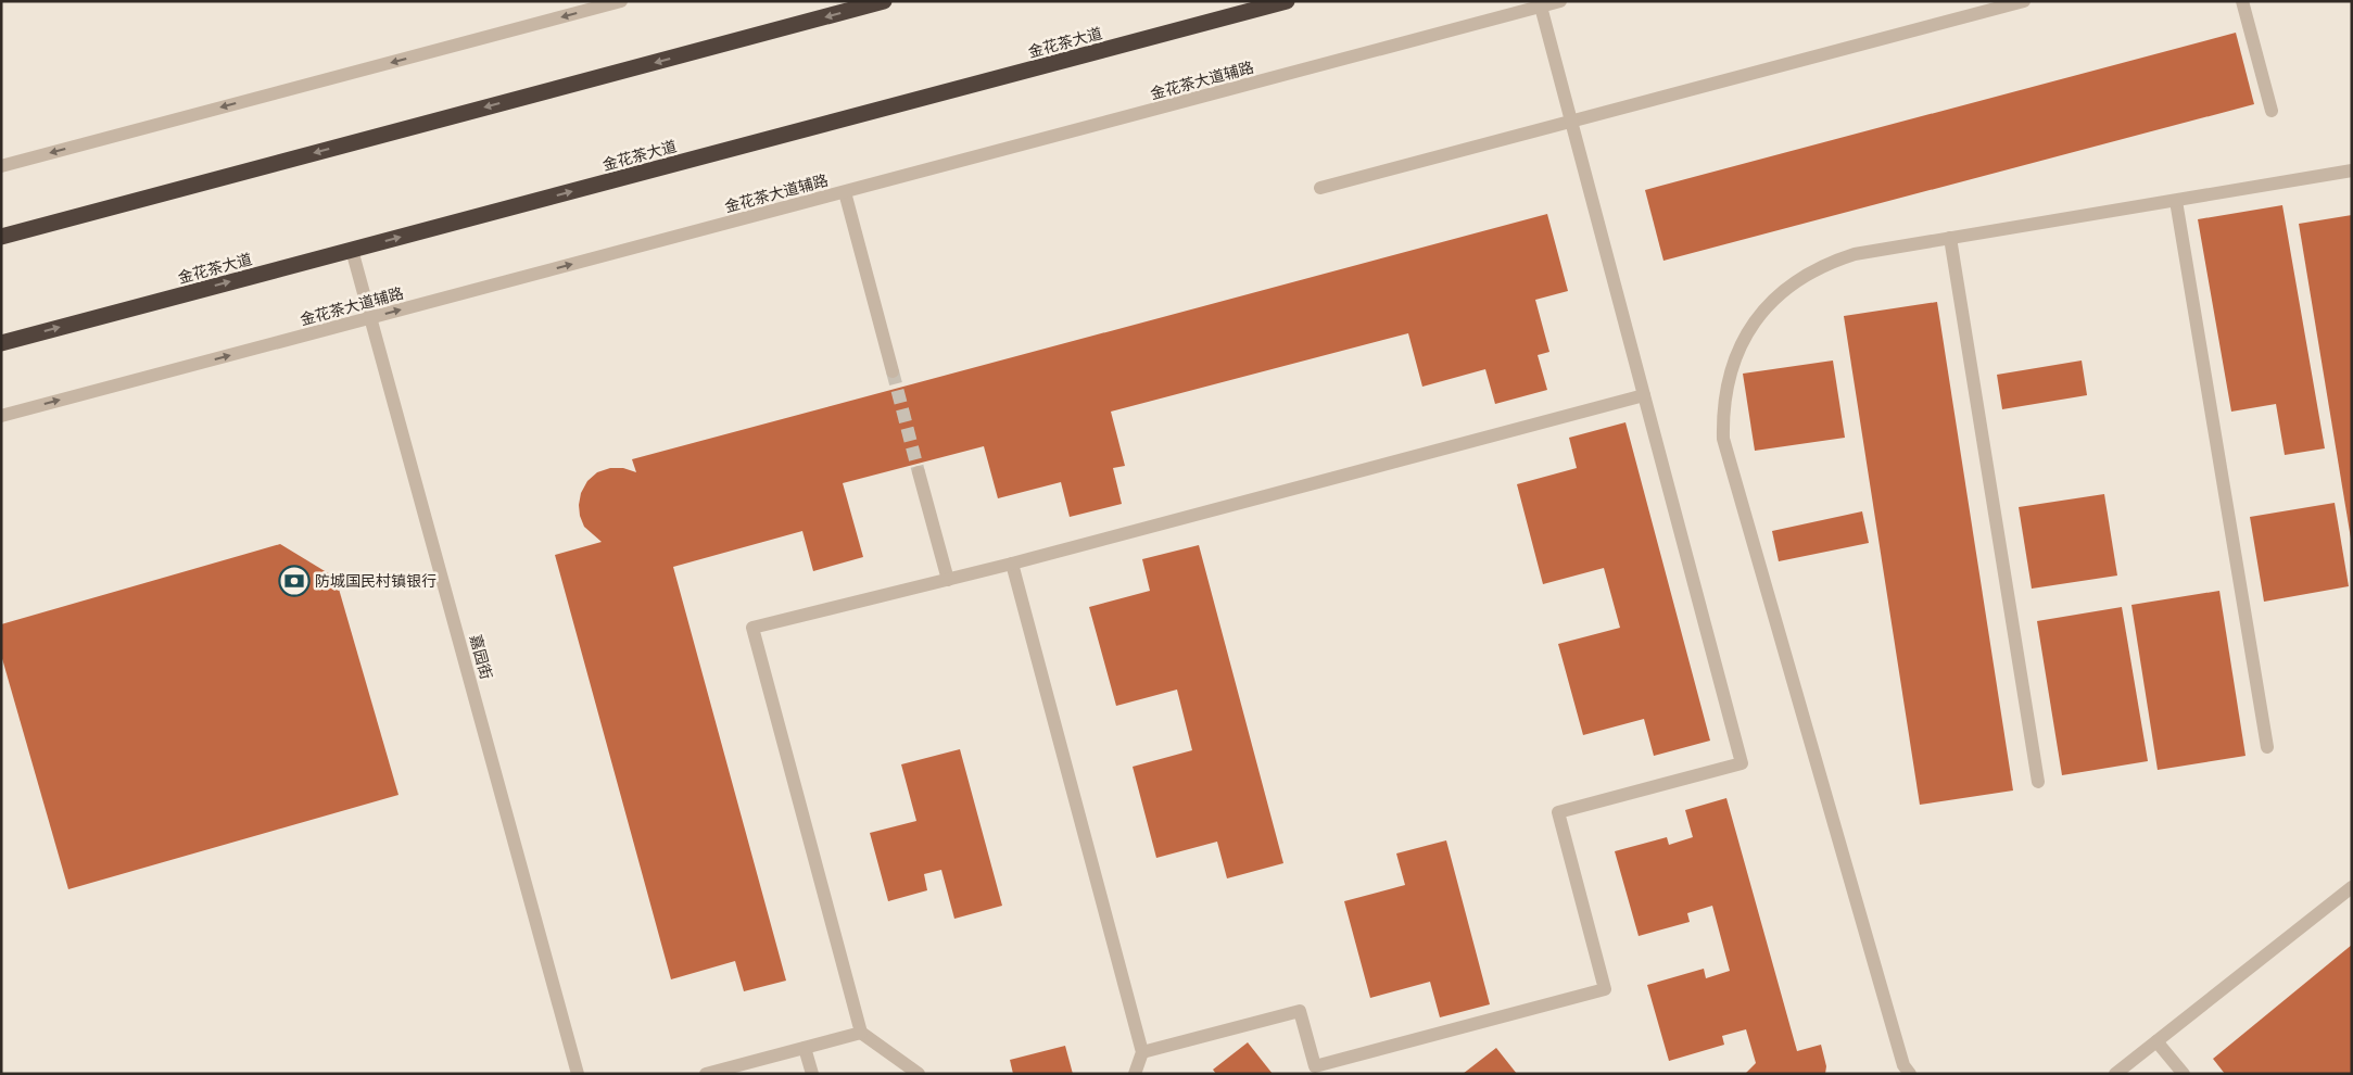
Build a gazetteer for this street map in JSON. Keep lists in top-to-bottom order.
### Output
{
  "streets": {
    "highway": ["金花茶大道"],
    "street": ["金花茶大道辅路", "嘉园街"]
  },
  "crossings": [
    ["金花茶大道", "嘉园街"],
    ["金花茶大道辅路", "嘉园街"]
  ],
  "one_way": ["金花茶大道辅路"],
  "places": {
    "bank": ["防城国民村镇银行"]
  }
}
